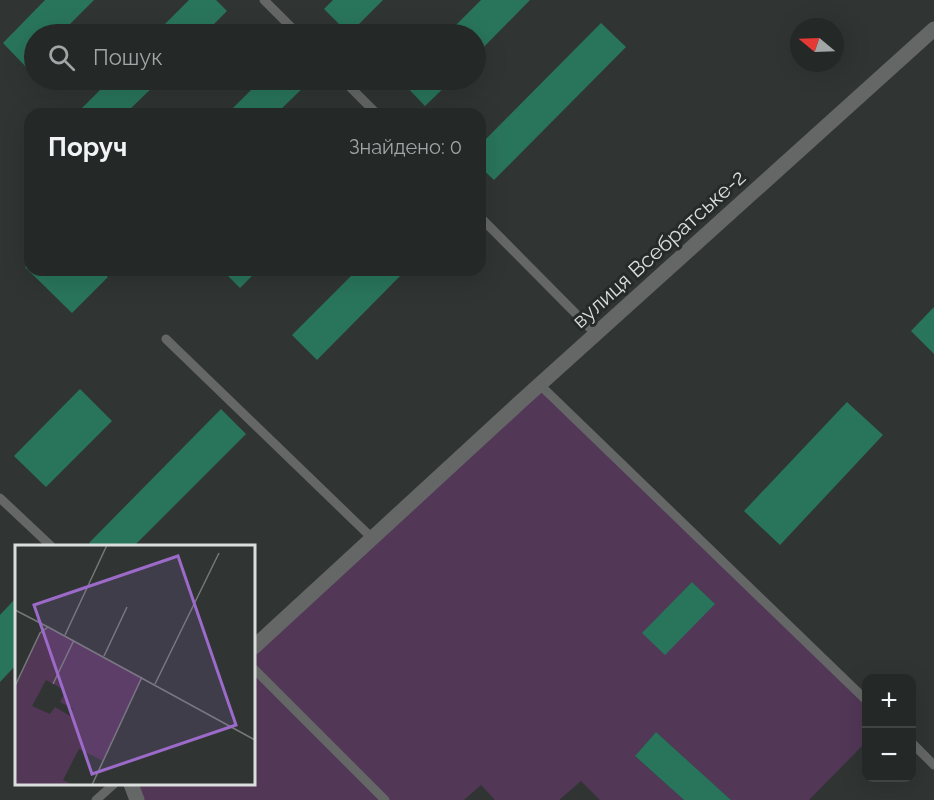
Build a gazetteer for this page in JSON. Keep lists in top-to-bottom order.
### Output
{
  "streets": {
    "street": ["вулиця Всебратське-2"]
  },
  "north": "left",
  "page": {
    "search": "Пошук",
    "heading": ["Поруч", "Знайдено: 0"],
    "map_buttons": ["+", "−"]
  }
}
